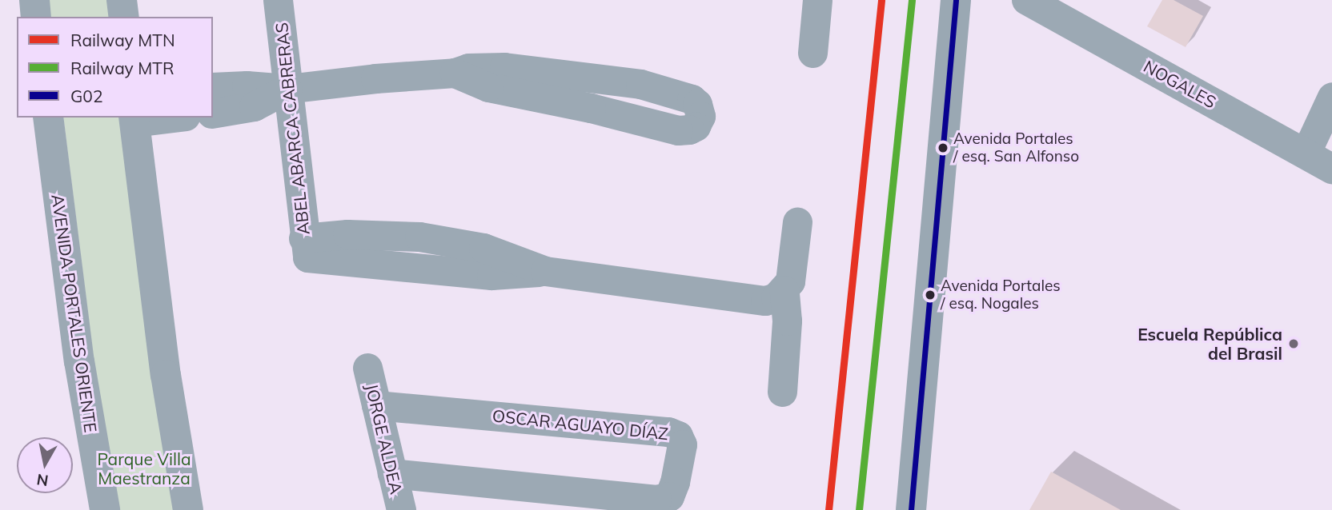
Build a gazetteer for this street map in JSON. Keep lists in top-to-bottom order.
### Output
{
  "streets": {
    "street": [
      "NOGALES",
      "ABEL ABARCA CABRERAS",
      "AVENIDA PORTALES ORIENTE",
      "OSCAR AGUAYO DÍAZ",
      "JORGE ALDEA"
    ]
  },
  "crossings": [
    ["OSCAR AGUAYO DÍAZ", "JORGE ALDEA"]
  ],
  "parks": ["Parque Villa Maestranza"],
  "places": ["Avenida Portales / esq. San Alfonso", "Avenida Portales / esq. Nogales", "Escuela República del Brasil"],
  "lines": ["rail line MTN", "rail line MTR", "transit line G02"],
  "legend": ["Railway MTN", "Railway MTR", "G02"],
  "north": "bottom"
}
